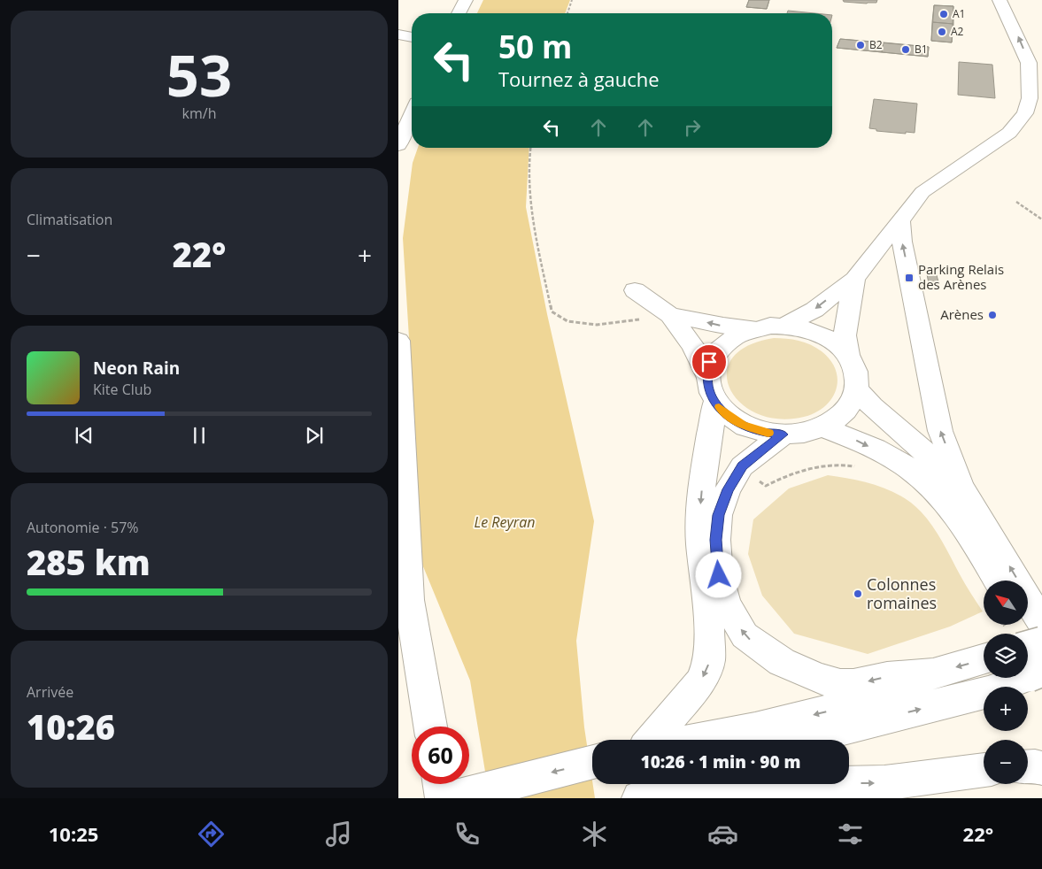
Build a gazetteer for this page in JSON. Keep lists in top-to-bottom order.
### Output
{
  "water": ["Le Reyran"],
  "places": {
    "other": [
      "A1",
      "A2",
      "B2",
      "B1",
      "Arènes",
      "Colonnes romaines"
    ],
    "transit": ["Parking Relais des Arènes"]
  },
  "north": "top left",
  "page": {
    "tile": [
      ["53", "km/h"],
      "Climatisation",
      ["Autonomie · 57%", "285 km"],
      ["Arrivée", "10:26"]
    ],
    "turn": ["50 m", "Tournez à gauche"],
    "heat": ["−", "22°", "+"],
    "song": ["Neon Rain", "Kite Club"],
    "map_buttons": ["+", "−"],
    "limit": "60",
    "trip": "10:26 · 1 min · 90 m",
    "tabs": ["10:25", "22°"]
  }
}
